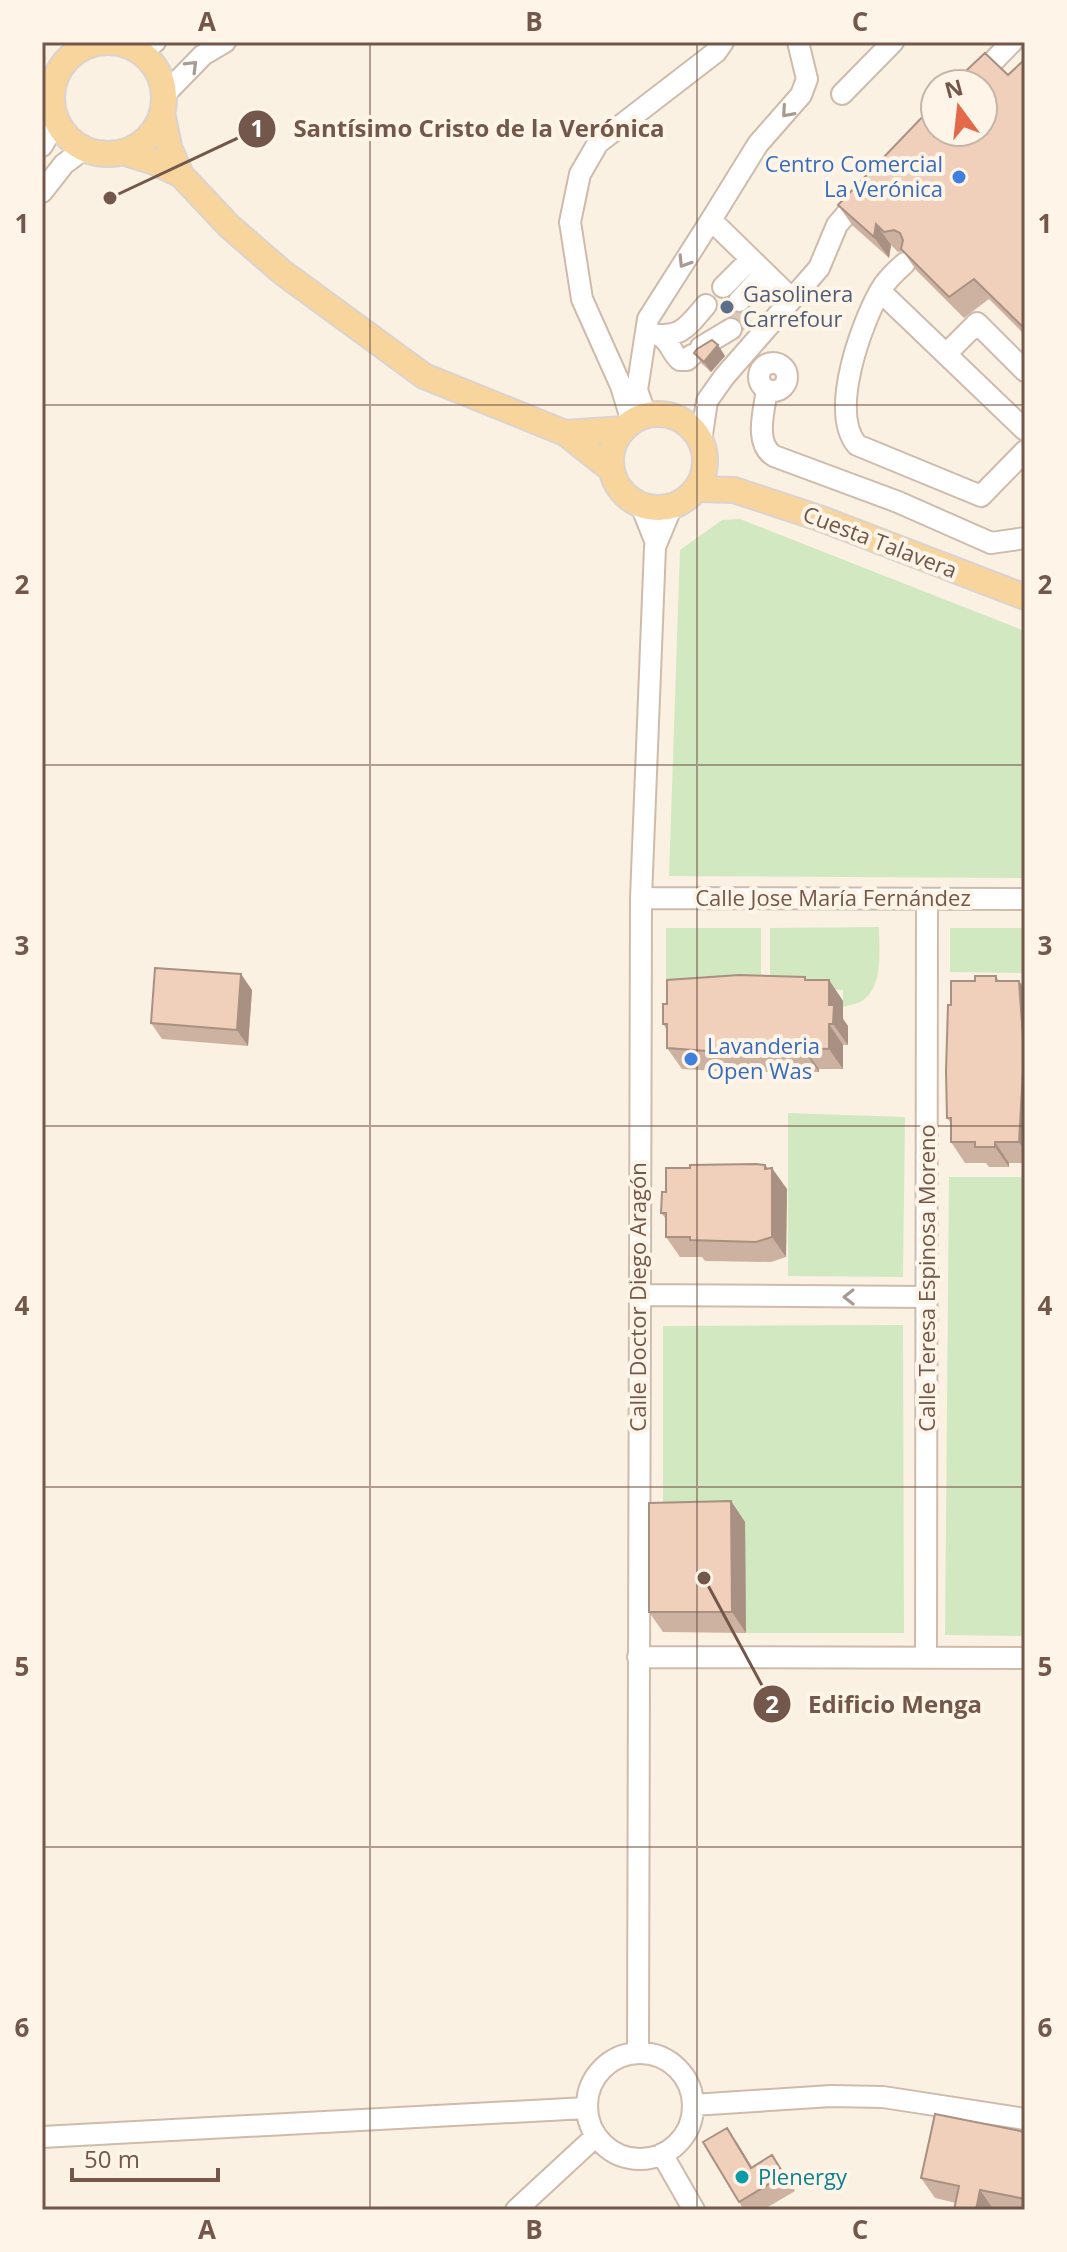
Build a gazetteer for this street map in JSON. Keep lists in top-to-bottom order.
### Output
{
  "streets": {
    "main road": ["Cuesta Talavera"],
    "street": ["Calle Jose María Fernández", "Calle Teresa Espinosa Moreno", "Calle Doctor Diego Aragón"]
  },
  "crossings": [
    ["Cuesta Talavera", "Calle Doctor Diego Aragón"],
    ["Calle Jose María Fernández", "Calle Teresa Espinosa Moreno"],
    ["Calle Jose María Fernández", "Calle Doctor Diego Aragón"]
  ],
  "places": [
    "Centro Comercial La Verónica",
    "Santísimo Cristo de la Verónica",
    "Gasolinera Carrefour",
    "Lavanderia Open Was",
    "Edificio Menga",
    "Plenergy"
  ],
  "scale_bar": "50 m",
  "north": "top",
  "grid": {
    "columns": ["A", "B", "C"],
    "rows": [
      "1",
      "2",
      "3",
      "4",
      "5",
      "6"
    ]
  }
}
